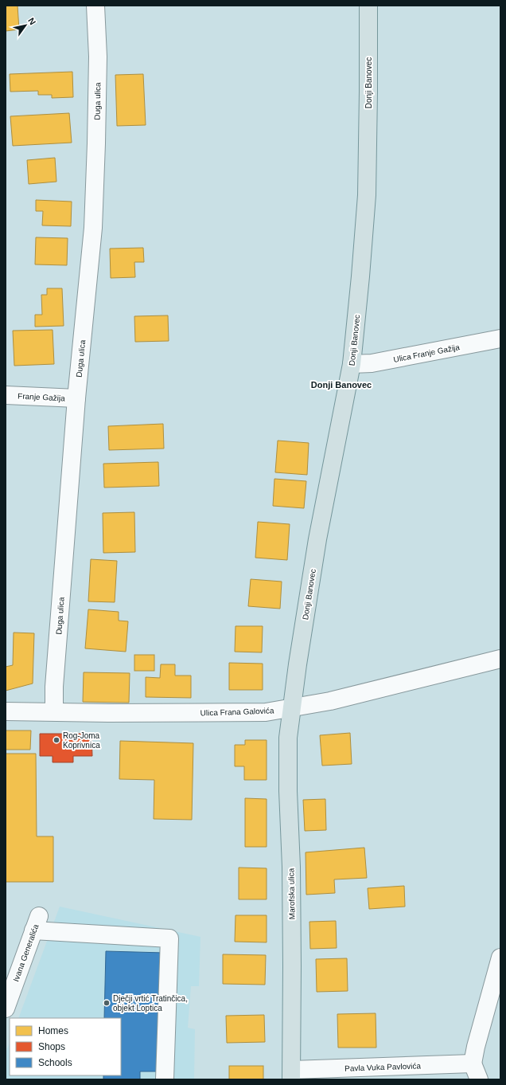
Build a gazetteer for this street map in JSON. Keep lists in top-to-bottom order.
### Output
{
  "streets": {
    "main road": ["Donji Banovec", "Marofska ulica"],
    "street": [
      "Duga ulica",
      "Ulica Franje Gažija",
      "Franje Gažija",
      "Ulica Frana Galovića",
      "Ivana Generalića",
      "Pavla Vuka Pavlovića"
    ]
  },
  "crossings": [
    ["Donji Banovec", "Ulica Franje Gažija"],
    ["Donji Banovec", "Ulica Frana Galovića"],
    ["Donji Banovec", "Marofska ulica"],
    ["Duga ulica", "Franje Gažija"],
    ["Duga ulica", "Ulica Frana Galovića"],
    ["Ulica Frana Galovića", "Marofska ulica"],
    ["Marofska ulica", "Pavla Vuka Pavlovića"]
  ],
  "districts": ["Donji Banovec"],
  "places": ["Rog-Joma Koprivnica", "Dječji vrtić Tratinčica, objekt Loptica"],
  "legend": ["Homes", "Shops", "Schools"],
  "north": "top right"
}
